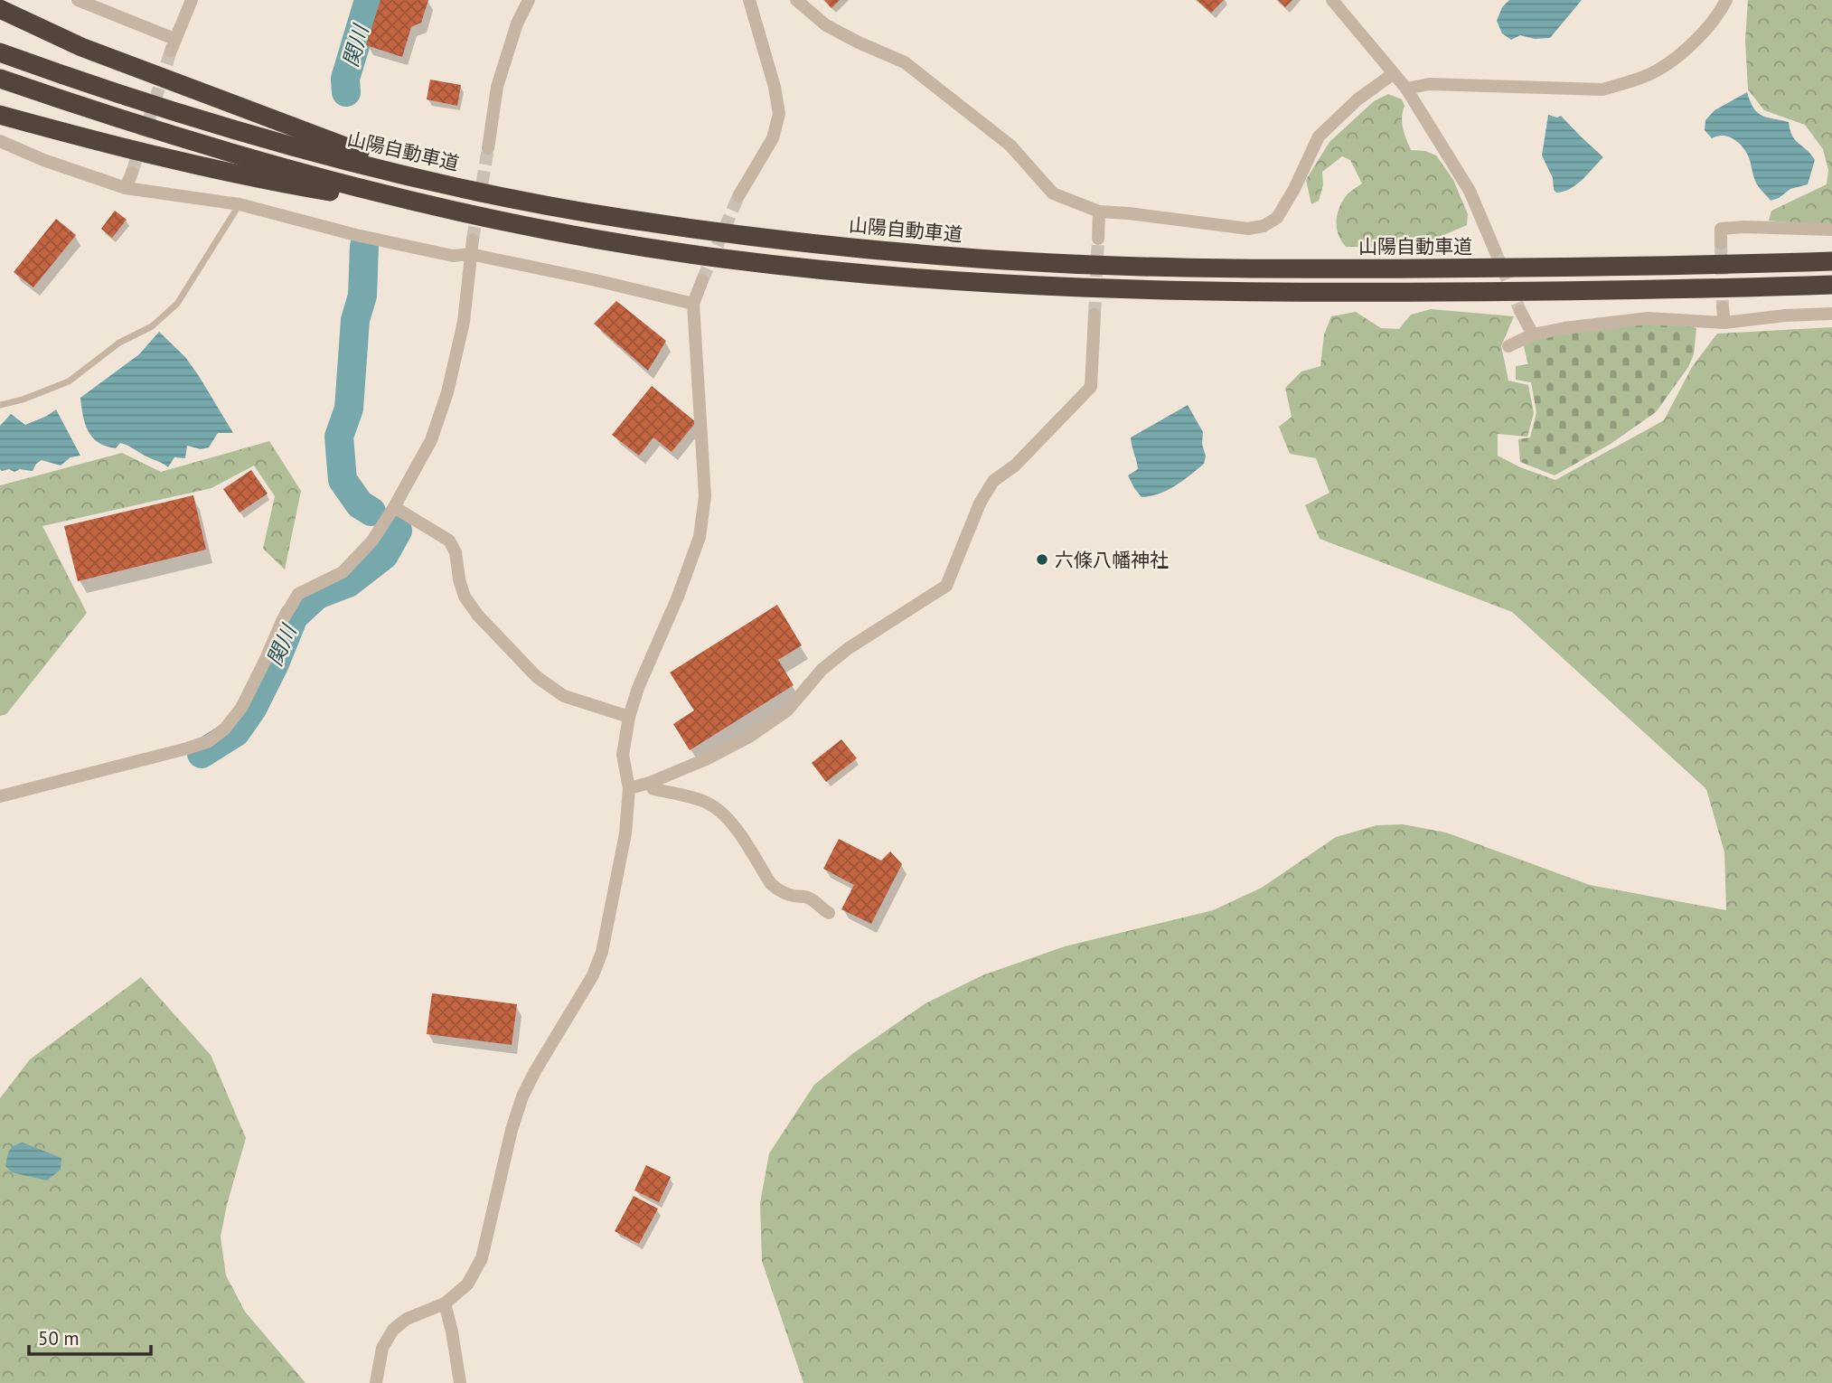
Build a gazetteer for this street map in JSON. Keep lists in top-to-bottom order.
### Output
{
  "streets": {
    "highway": ["山陽自動車道"]
  },
  "water": ["関川"],
  "places": ["六條八幡神社"],
  "scale_bar": "50 m"
}
